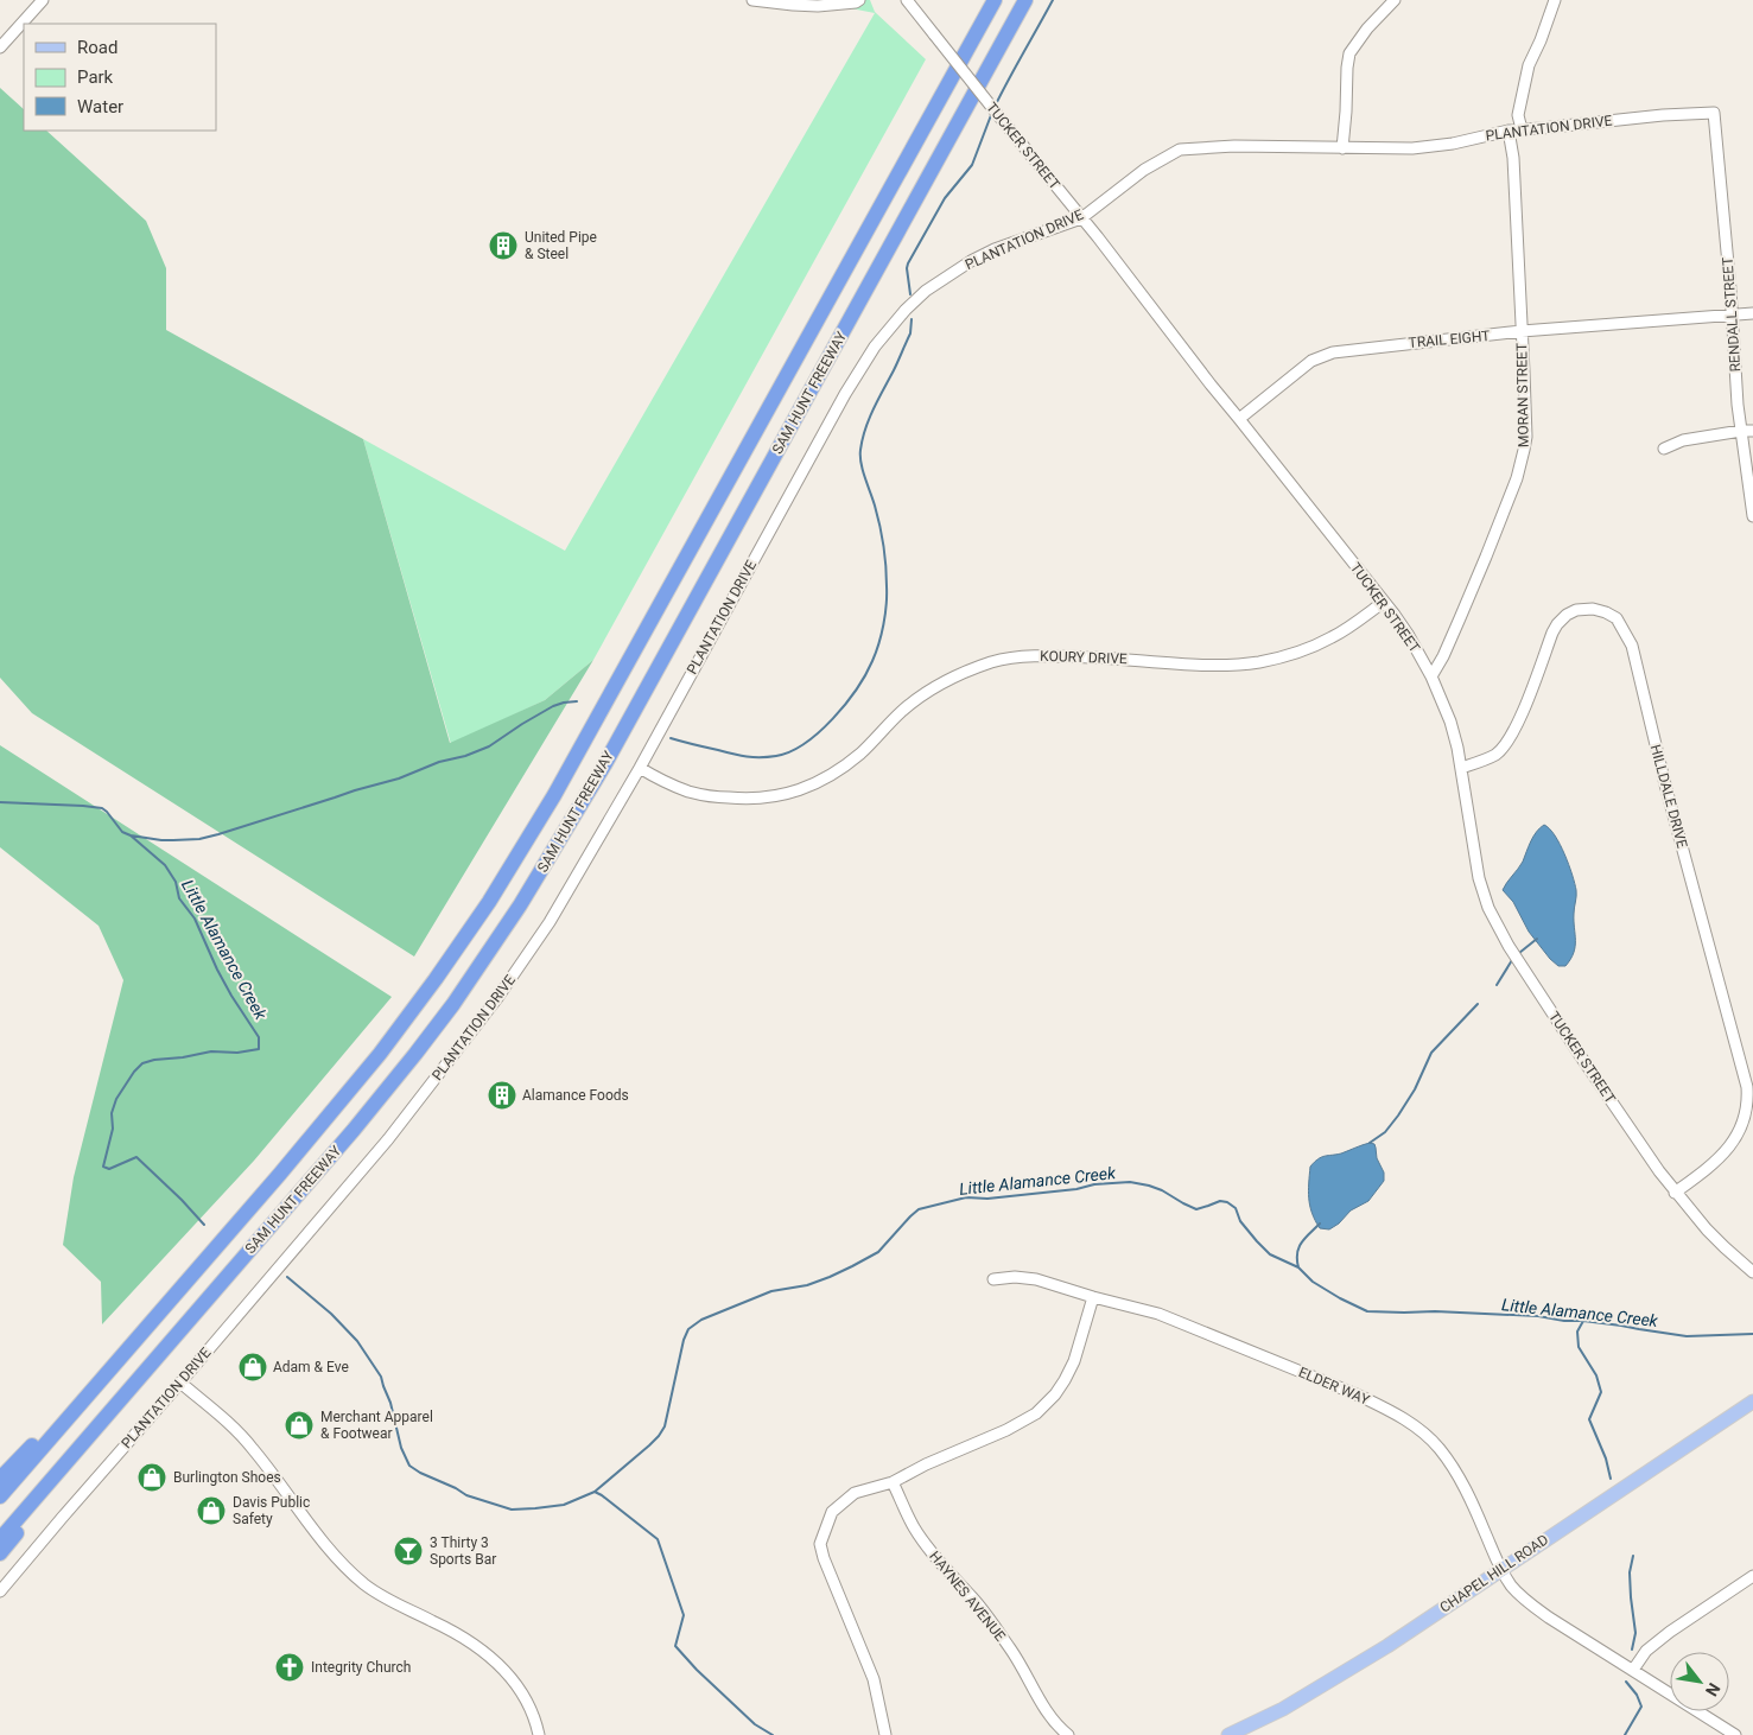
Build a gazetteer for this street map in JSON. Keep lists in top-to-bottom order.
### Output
{
  "streets": {
    "highway": ["SAM HUNT FREEWAY"],
    "main road": ["CHAPEL HILL ROAD"],
    "street": [
      "PLANTATION DRIVE",
      "TUCKER STREET",
      "RENDALL STREET",
      "TRAIL EIGHT",
      "MORAN STREET",
      "KOURY DRIVE",
      "HILLDALE DRIVE",
      "ELDER WAY",
      "HAYNES AVENUE"
    ]
  },
  "crossings": [
    ["PLANTATION DRIVE", "TUCKER STREET"],
    ["PLANTATION DRIVE", "RENDALL STREET"],
    ["PLANTATION DRIVE", "MORAN STREET"],
    ["PLANTATION DRIVE", "KOURY DRIVE"],
    ["TUCKER STREET", "TRAIL EIGHT"],
    ["TUCKER STREET", "MORAN STREET"],
    ["TUCKER STREET", "KOURY DRIVE"],
    ["TUCKER STREET", "HILLDALE DRIVE"],
    ["RENDALL STREET", "TRAIL EIGHT"],
    ["TRAIL EIGHT", "MORAN STREET"],
    ["ELDER WAY", "CHAPEL HILL ROAD"]
  ],
  "water": ["Little Alamance Creek"],
  "places": {
    "building": ["United Pipe & Steel", "Alamance Foods"],
    "shop": [
      "Adam & Eve",
      "Merchant Apparel & Footwear",
      "Burlington Shoes",
      "Davis Public Safety"
    ],
    "bar": ["3 Thirty 3 Sports Bar"],
    "church": ["Integrity Church"]
  },
  "legend": ["Road", "Park", "Water"],
  "north": "bottom right"
}
